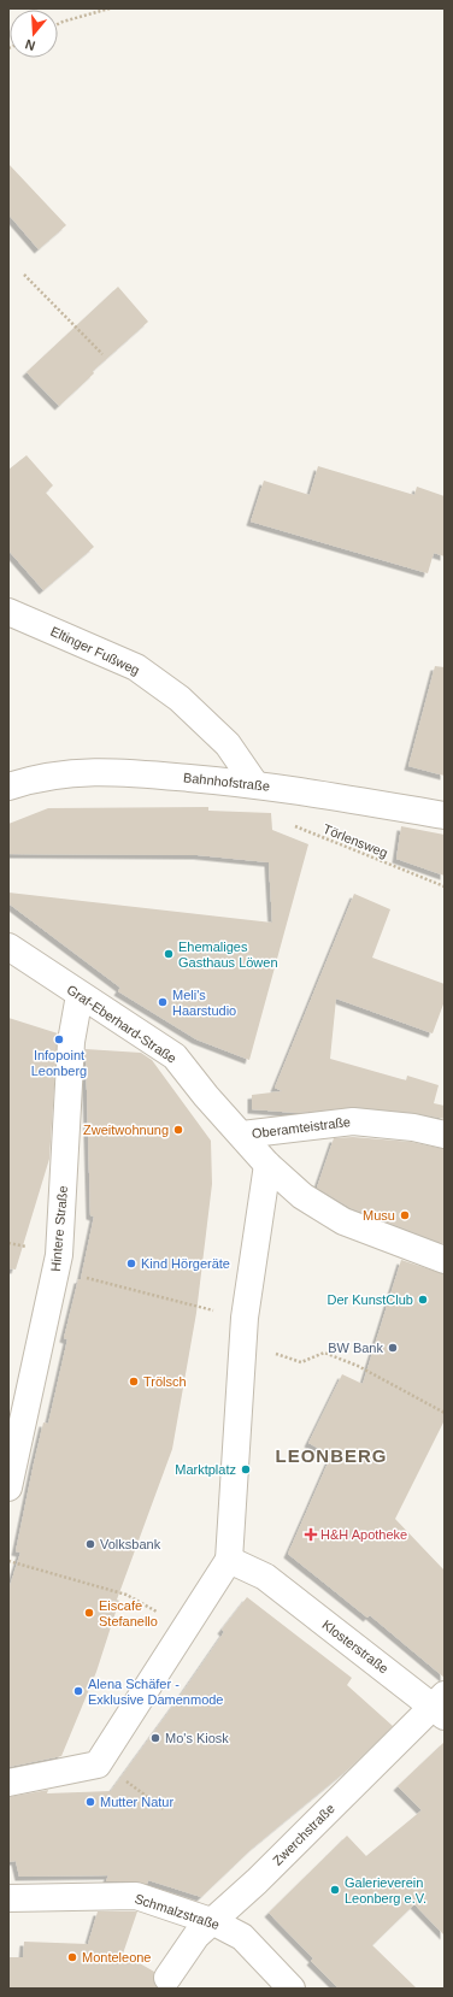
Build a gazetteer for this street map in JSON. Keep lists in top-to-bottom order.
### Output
{
  "streets": {
    "street": [
      "Eltinger Fußweg",
      "Bahnhofstraße",
      "Graf-Eberhard-Straße",
      "Oberamteistraße",
      "Hintere Straße",
      "Klosterstraße",
      "Zwerchstraße",
      "Schmalzstraße"
    ],
    "path": ["Törlensweg"]
  },
  "crossings": [
    ["Eltinger Fußweg", "Bahnhofstraße"],
    ["Bahnhofstraße", "Törlensweg"],
    ["Graf-Eberhard-Straße", "Oberamteistraße"],
    ["Graf-Eberhard-Straße", "Hintere Straße"],
    ["Klosterstraße", "Zwerchstraße"],
    ["Zwerchstraße", "Schmalzstraße"]
  ],
  "districts": ["LEONBERG"],
  "places": {
    "other": [
      "Ehemaliges Gasthaus Löwen",
      "Meli's Haarstudio",
      "Infopoint Leonberg",
      "Zweitwohnung",
      "Musu",
      "Kind Hörgeräte",
      "Der KunstClub",
      "BW Bank",
      "Trölsch",
      "Marktplatz",
      "Volksbank",
      "Eiscafe Stefanello",
      "Alena Schäfer - Exklusive Damenmode",
      "Mo's Kiosk",
      "Mutter Natur",
      "Galerieverein Leonberg e.V.",
      "Monteleone"
    ],
    "health": ["H&H Apotheke"]
  },
  "north": "bottom"
}
